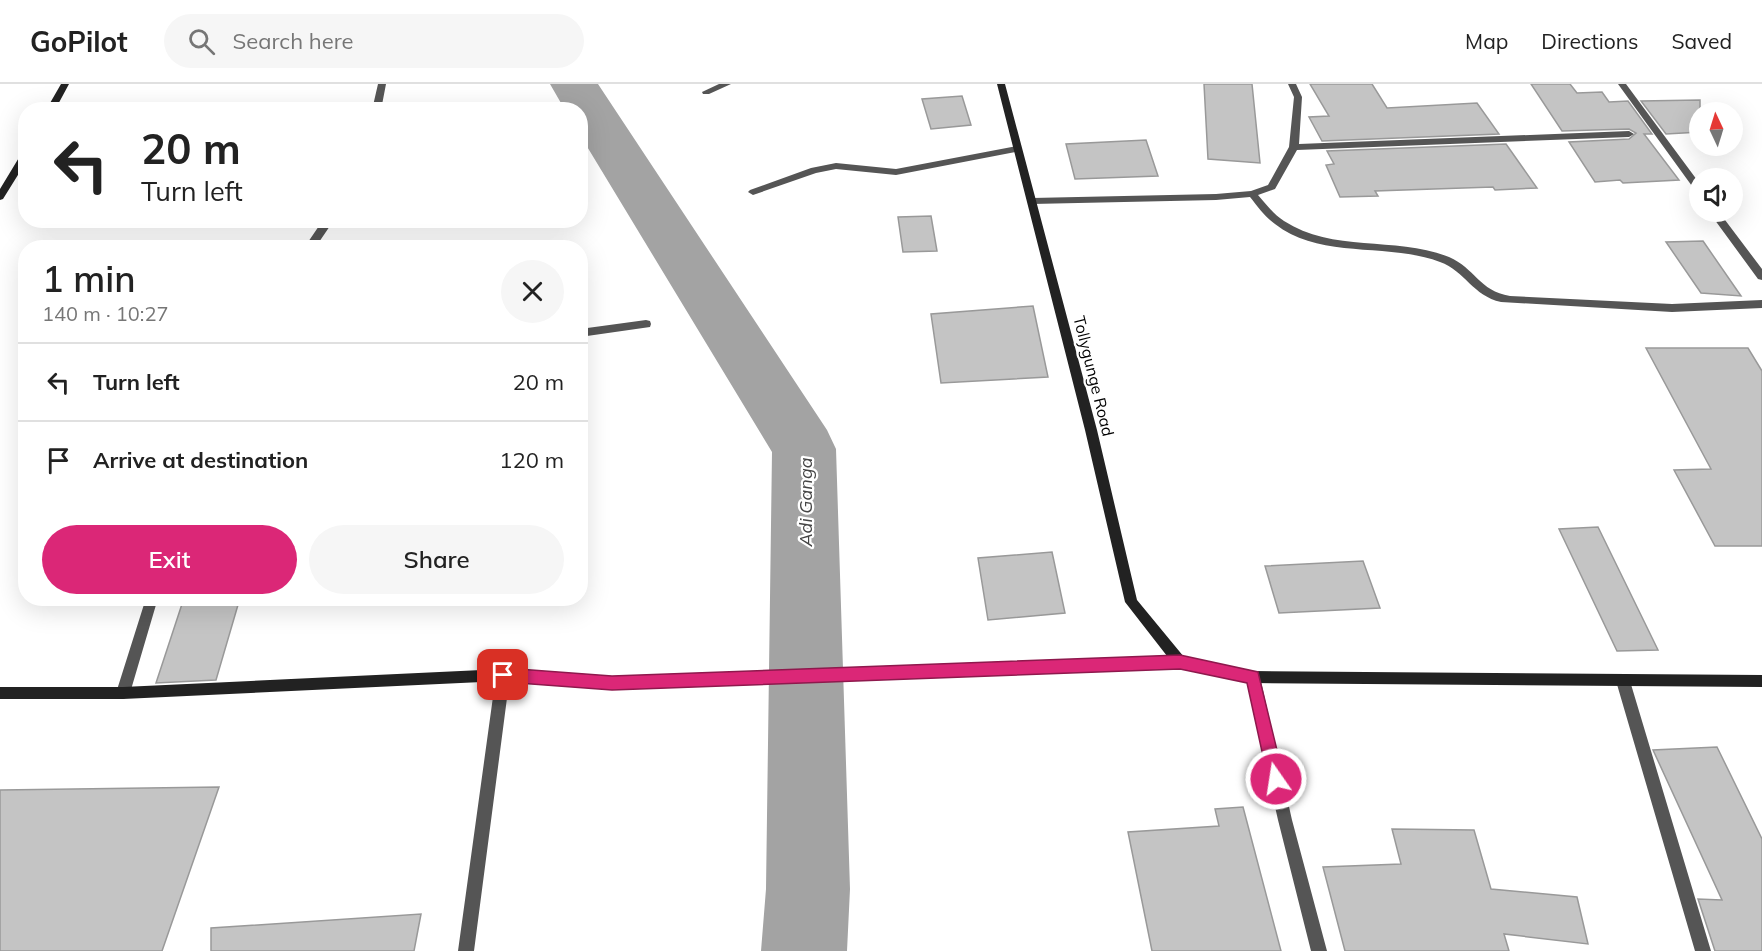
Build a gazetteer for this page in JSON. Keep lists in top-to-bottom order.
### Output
{
  "streets": {
    "main road": ["Tollygunge Road"]
  },
  "water": ["Adi Ganga"],
  "north": "top",
  "page": {
    "header": "GoPilot",
    "search": "Search here",
    "nav": ["Map", "Directions", "Saved"],
    "turn": ["20 m", "Turn left"],
    "heading": ["1 min", "140 m · 10:27"],
    "list": [
      {
        "name": "Turn left",
        "value": "20 m"
      },
      {
        "name": "Arrive at destination",
        "value": "120 m"
      }
    ],
    "buttons": ["Exit", "Share"]
  }
}
